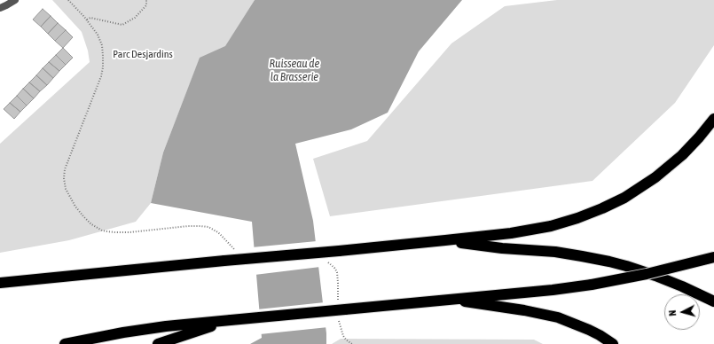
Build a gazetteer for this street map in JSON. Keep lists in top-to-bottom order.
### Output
{
  "water": ["Ruisseau de la Brasserie"],
  "parks": ["Parc Desjardins"],
  "north": "left"
}
